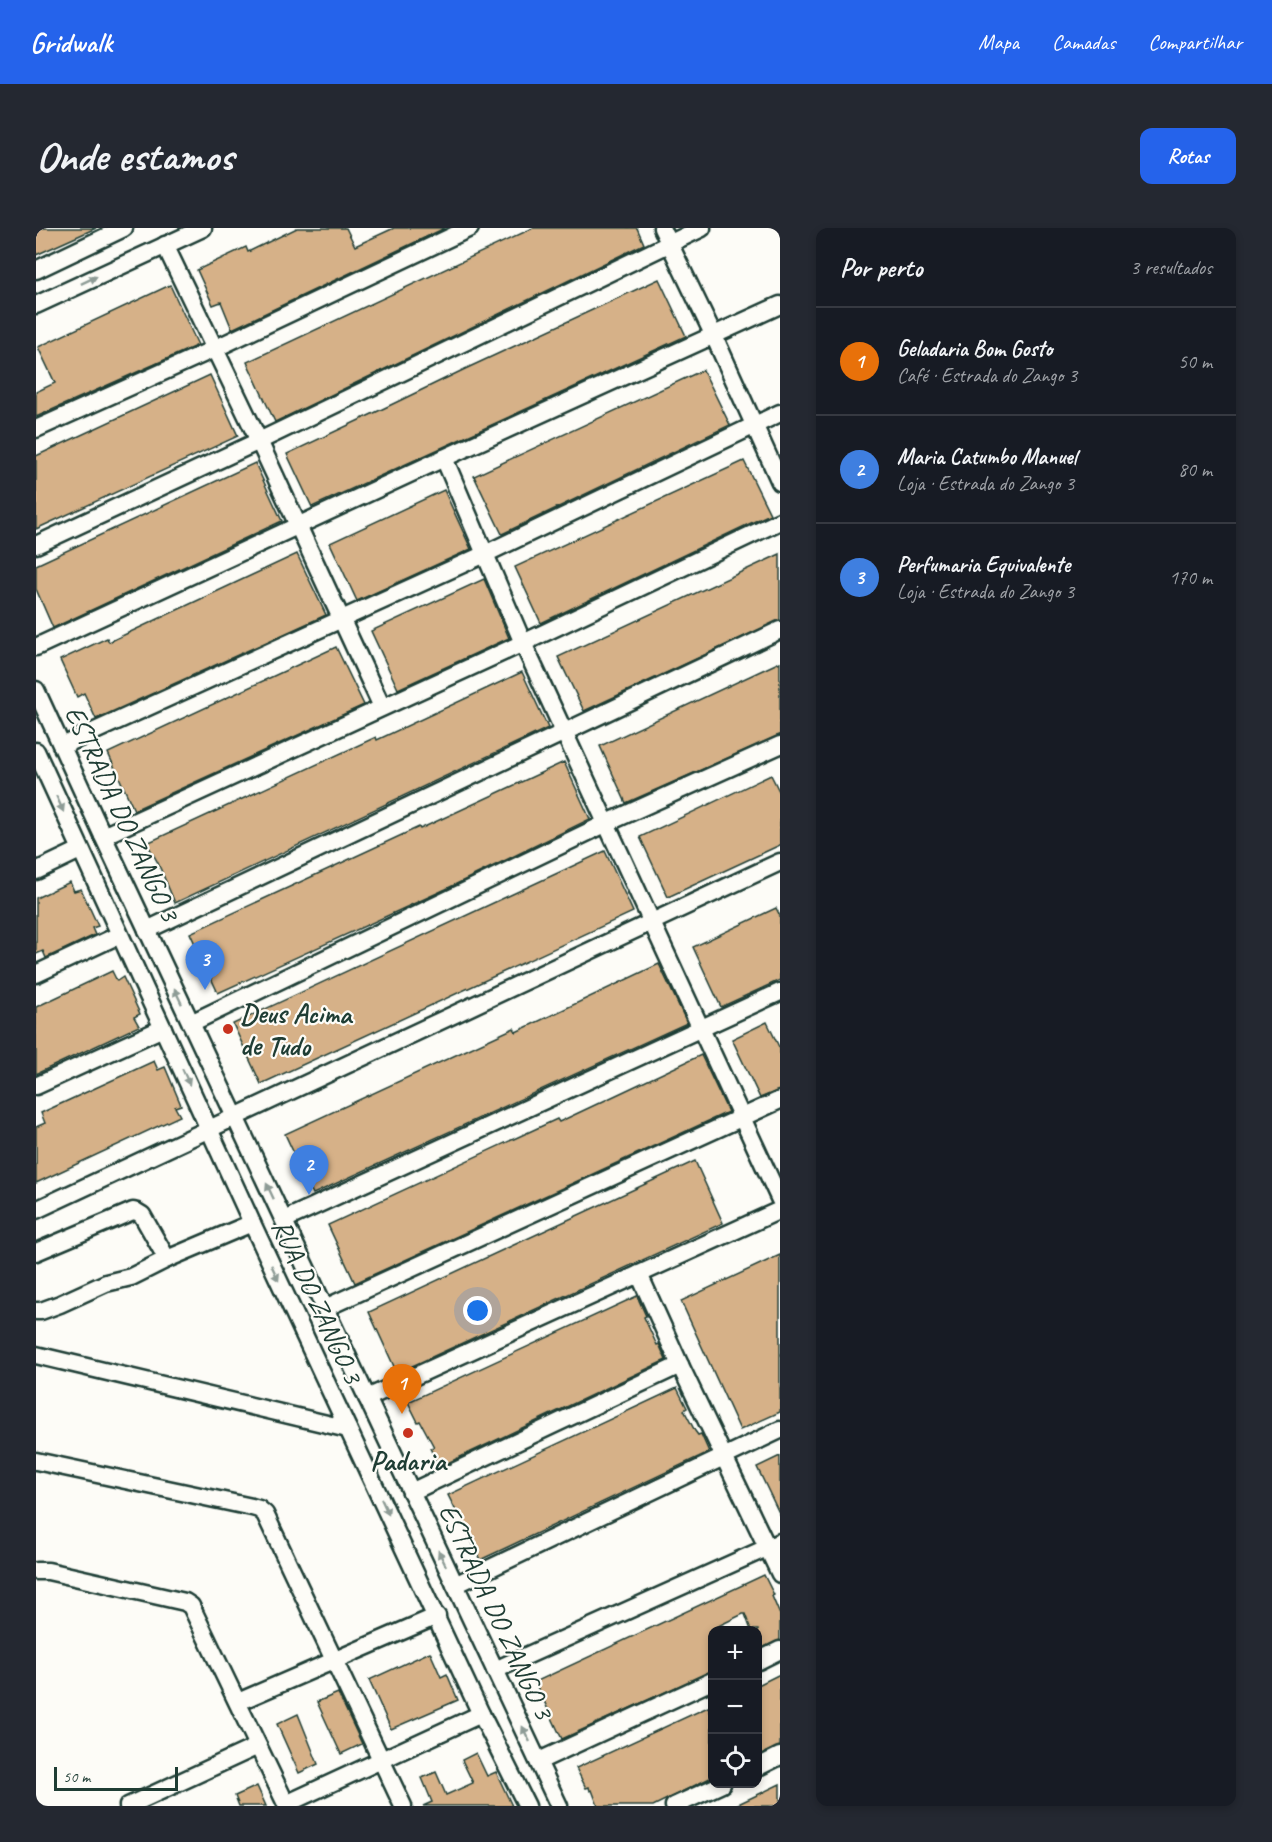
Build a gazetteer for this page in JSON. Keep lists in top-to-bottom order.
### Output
{
  "streets": {
    "street": ["ESTRADA DO ZANGO 3", "RUA DO ZANGO 3"]
  },
  "one_way": ["RUA DO ZANGO 3"],
  "places": ["Deus Acima de Tudo", "Padaria"],
  "scale_bar": "50 m",
  "page": {
    "header": "Gridwalk",
    "nav": ["Mapa", "Camadas", "Compartilhar"],
    "buttons": "Rotas",
    "title": "Onde estamos",
    "heading": ["Por perto", "3 resultados"],
    "list": [
      {
        "mark": "1",
        "name": "Geladaria Bom Gosto",
        "note": "Café · Estrada do Zango 3",
        "value": "50 m"
      },
      {
        "mark": "2",
        "name": "Maria Catumbo Manuel",
        "note": "Loja · Estrada do Zango 3",
        "value": "80 m"
      },
      {
        "mark": "3",
        "name": "Perfumaria Equivalente",
        "note": "Loja · Estrada do Zango 3",
        "value": "170 m"
      }
    ],
    "pins": ["3", "2", "1"],
    "map_buttons": ["+", "−"],
    "scale": "50 m"
  }
}
